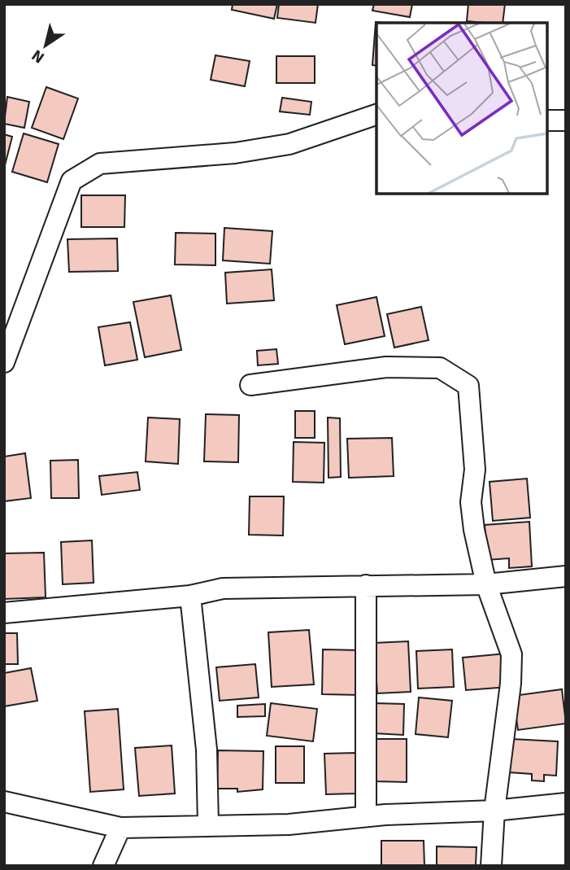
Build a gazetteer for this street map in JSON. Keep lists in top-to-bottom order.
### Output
{
  "north": "bottom left"
}
